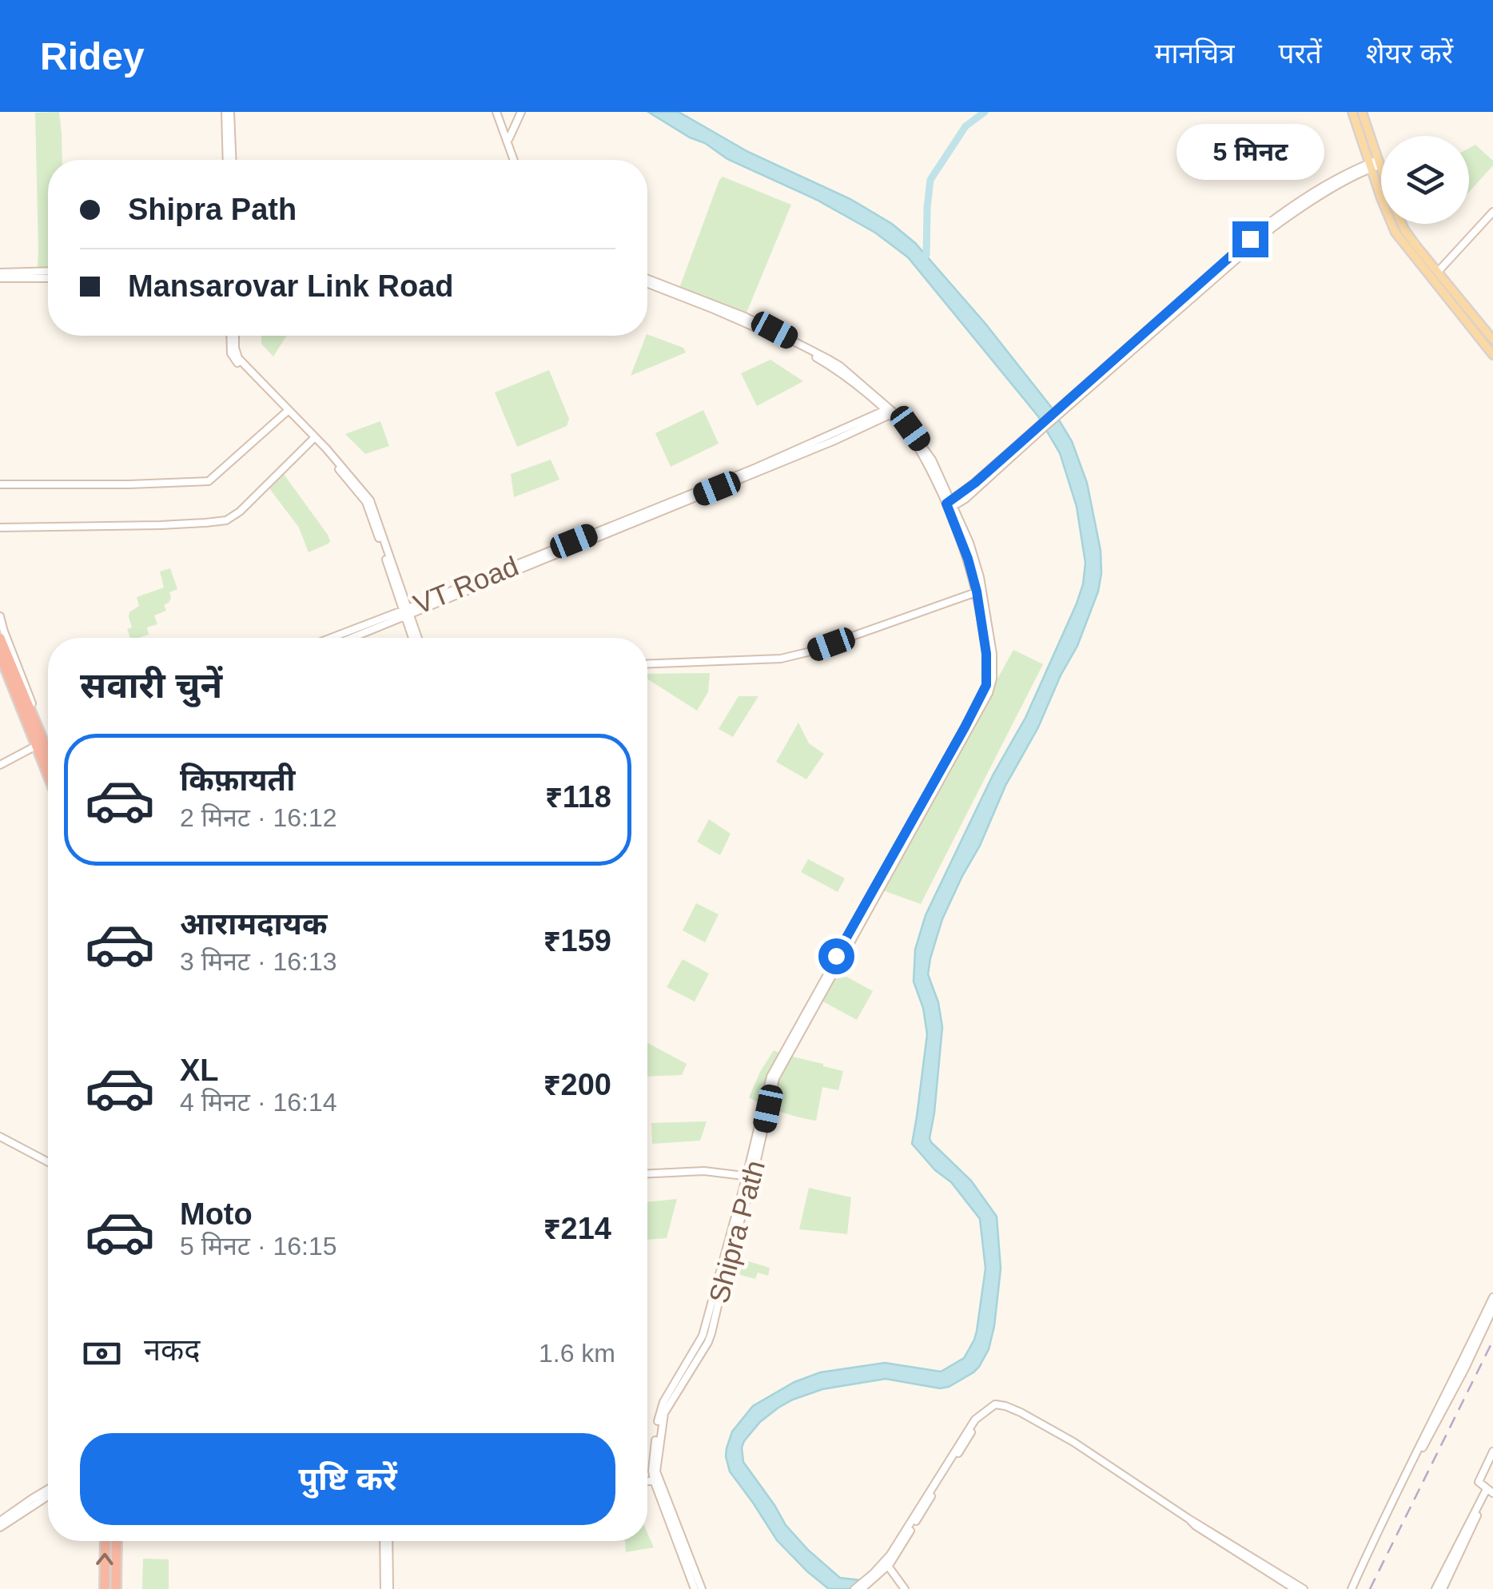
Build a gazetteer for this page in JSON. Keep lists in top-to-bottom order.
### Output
{
  "streets": {
    "street": ["VT Road", "Shipra Path"]
  },
  "crossings": [
    ["VT Road", "Shipra Path"]
  ],
  "page": {
    "header": "Ridey",
    "nav": ["मानचित्र", "परतें", "शेयर करें"],
    "bubble": "5 मिनट",
    "banner": ["Shipra Path", "Mansarovar Link Road"],
    "heading": "सवारी चुनें",
    "list": [
      {
        "name": "किफ़ायती",
        "note": "2 मिनट · 16:12",
        "value": "₹118"
      },
      {
        "name": "आरामदायक",
        "note": "3 मिनट · 16:13",
        "value": "₹159"
      },
      {
        "name": "XL",
        "note": "4 मिनट · 16:14",
        "value": "₹200"
      },
      {
        "name": "Moto",
        "note": "5 मिनट · 16:15",
        "value": "₹214"
      }
    ],
    "pay": ["नकद", "1.6 km"],
    "buttons": "पुष्टि करें"
  }
}
